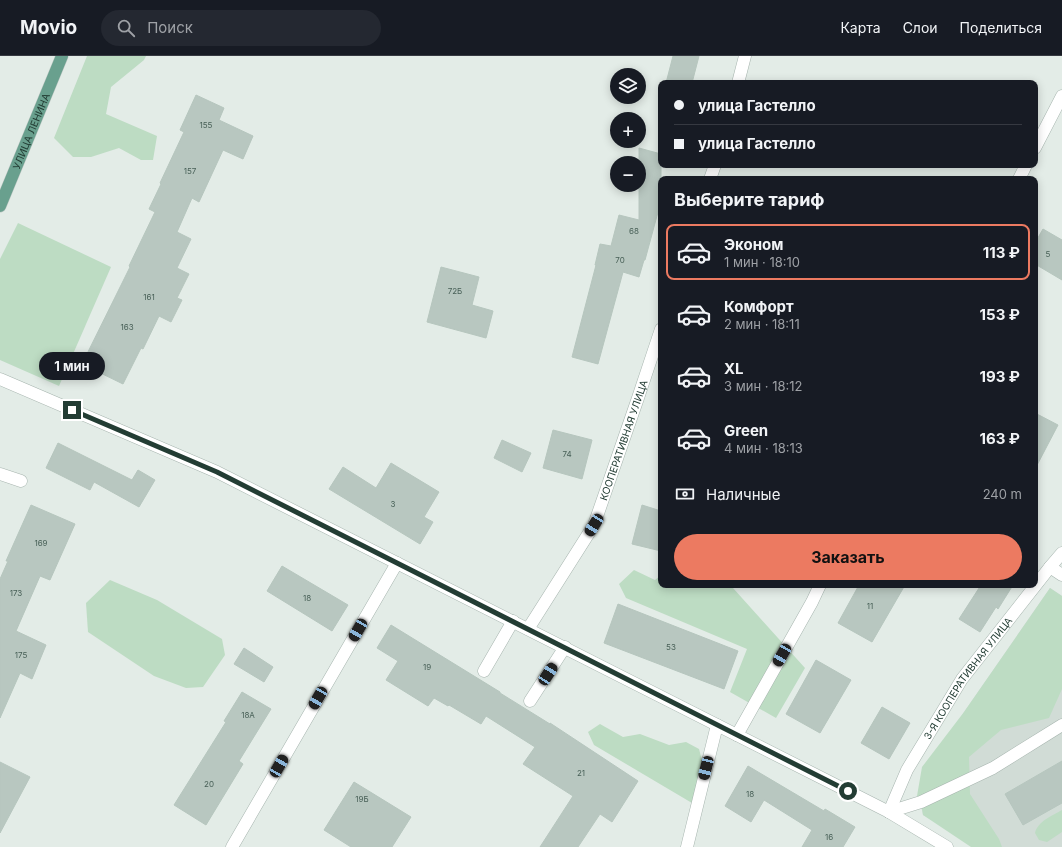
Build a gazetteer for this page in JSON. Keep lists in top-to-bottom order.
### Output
{
  "streets": {
    "main road": ["УЛИЦА ЛЕНИНА"],
    "street": ["КООПЕРАТИВНАЯ УЛИЦА", "3-Я КООПЕРАТИВНАЯ УЛИЦА"]
  },
  "house_numbers": [
    "155",
    "157",
    "68",
    "5",
    "70",
    "72Б",
    "161",
    "163",
    "74",
    "3",
    "169",
    "173",
    "18",
    "11",
    "53",
    "175",
    "19",
    "18А",
    "21",
    "20",
    "18",
    "19Б",
    "16"
  ],
  "page": {
    "header": "Movio",
    "search": "Поиск",
    "nav": ["Карта", "Слои", "Поделиться"],
    "map_buttons": ["+", "−"],
    "banner": ["улица Гастелло", "улица Гастелло"],
    "heading": "Выберите тариф",
    "list": [
      {
        "name": "Эконом",
        "note": "1 мин · 18:10",
        "value": "113 ₽"
      },
      {
        "name": "Комфорт",
        "note": "2 мин · 18:11",
        "value": "153 ₽"
      },
      {
        "name": "XL",
        "note": "3 мин · 18:12",
        "value": "193 ₽"
      },
      {
        "name": "Green",
        "note": "4 мин · 18:13",
        "value": "163 ₽"
      }
    ],
    "bubble": "1 мин",
    "pay": ["Наличные", "240 m"],
    "buttons": "Заказать"
  }
}
